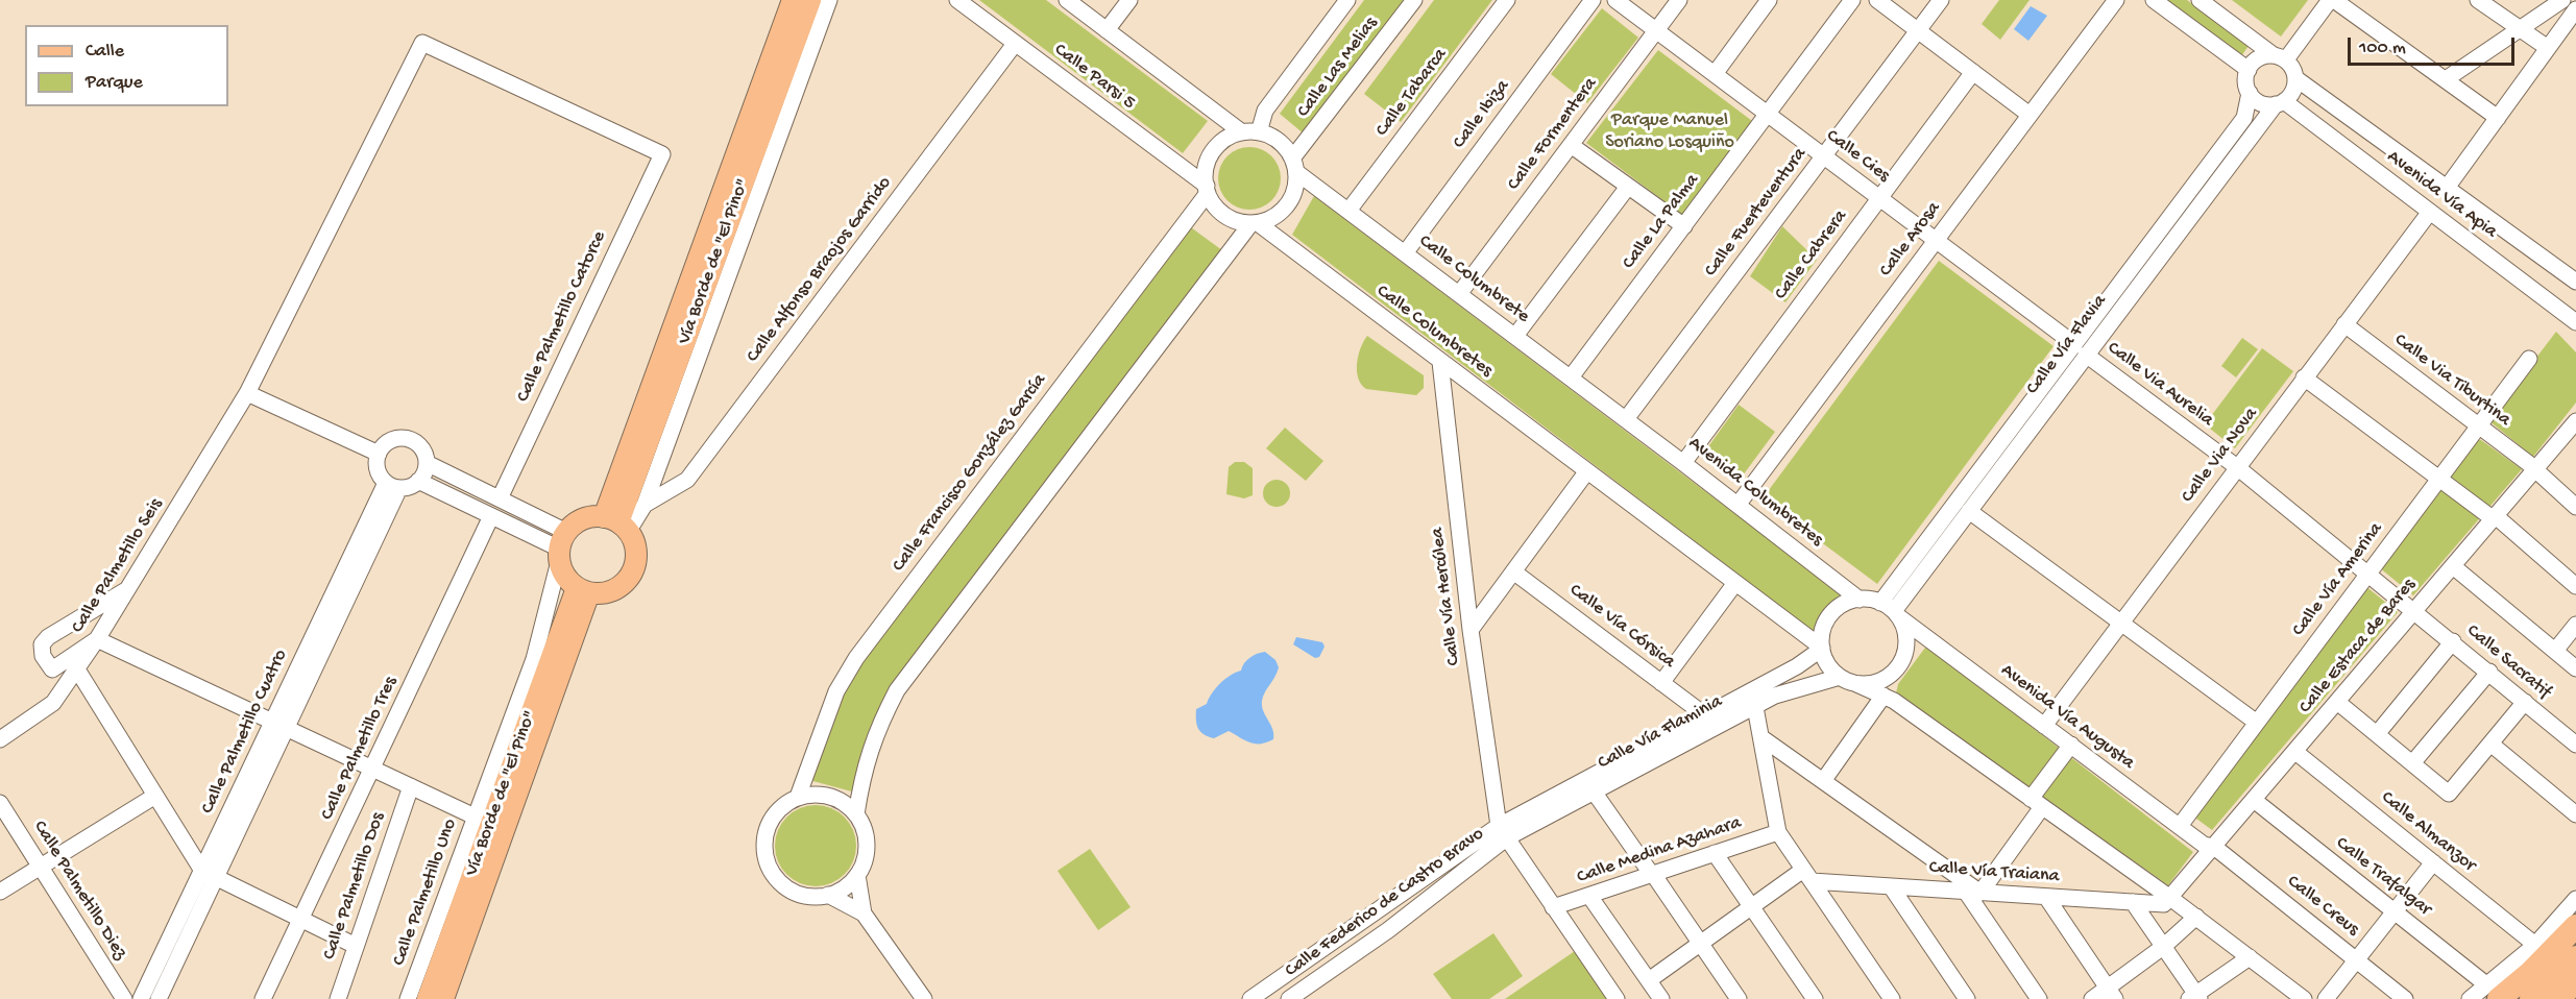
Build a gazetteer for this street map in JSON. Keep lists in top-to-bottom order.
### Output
{
  "streets": {
    "main road": ["Vía Borde de \"El Pino\""],
    "street": [
      "Calle Las Melias",
      "Calle Parsi 5",
      "Calle Tabarca",
      "Calle Ibiza",
      "Calle Formentera",
      "Calle Cies",
      "Avenida Vía Apia",
      "Calle Fuerteventura",
      "Calle La Palma",
      "Calle Arosa",
      "Calle Cabrera",
      "Calle Alfonso Braojos Garrido",
      "Calle Columbrete",
      "Calle Palmetillo Catorce",
      "Calle Columbretes",
      "Calle Vía Flavia",
      "Calle Via Tiburtina",
      "Calle Via Aurelia",
      "Calle Via Nova",
      "Calle Francisco González García",
      "Avenida Columbretes",
      "Calle Palmetillo Seis",
      "Calle Vía Amerina",
      "Calle Vía Hercúlea",
      "Calle Vía Córsica",
      "Calle Estaca de Bares",
      "Calle Sacratif",
      "Avenida Vía Augusta",
      "Calle Palmetillo Cuatro",
      "Calle Vía Flaminia",
      "Calle Palmetillo Tres",
      "Calle Almanzor",
      "Calle Medina Azahara",
      "Calle Vía Traiana",
      "Calle Trafalgar",
      "Calle Palmetillo Dos",
      "Calle Palmetillo Diez",
      "Calle Palmetillo Uno",
      "Calle Federico de Castro Bravo",
      "Calle Creus"
    ]
  },
  "crossings": [
    ["Calle Las Melias", "Calle Parsi 5"],
    ["Calle Las Melias", "Calle Columbrete"],
    ["Calle Las Melias", "Calle Columbretes"],
    ["Calle Las Melias", "Calle Francisco González García"],
    ["Calle Parsi 5", "Calle Alfonso Braojos Garrido"],
    ["Calle Parsi 5", "Calle Columbrete"],
    ["Calle Parsi 5", "Calle Columbretes"],
    ["Calle Parsi 5", "Calle Francisco González García"],
    ["Calle Tabarca", "Calle Columbrete"],
    ["Calle Ibiza", "Calle Columbrete"],
    ["Calle Formentera", "Calle Cies"],
    ["Calle Formentera", "Calle Columbrete"],
    ["Calle Cies", "Calle Fuerteventura"],
    ["Calle Cies", "Calle La Palma"],
    ["Calle Cies", "Calle Arosa"],
    ["Calle Cies", "Calle Cabrera"],
    ["Calle Cies", "Calle Vía Flavia"],
    ["Calle Cies", "Calle Via Aurelia"],
    ["Avenida Vía Apia", "Calle Vía Flavia"],
    ["Avenida Vía Apia", "Calle Via Nova"],
    ["Calle Fuerteventura", "Calle Columbrete"],
    ["Calle Fuerteventura", "Avenida Columbretes"],
    ["Calle La Palma", "Calle Columbrete"],
    ["Calle Arosa", "Avenida Columbretes"],
    ["Calle Cabrera", "Avenida Columbretes"],
    ["Vía Borde de \"El Pino\"", "Calle Palmetillo Uno"],
    ["Calle Columbrete", "Calle Columbretes"],
    ["Calle Columbrete", "Calle Francisco González García"],
    ["Calle Columbrete", "Avenida Columbretes"],
    ["Calle Palmetillo Catorce", "Calle Palmetillo Seis"],
    ["Calle Columbretes", "Calle Francisco González García"],
    ["Calle Columbretes", "Calle Vía Hercúlea"],
    ["Calle Vía Flavia", "Calle Via Aurelia"],
    ["Calle Vía Flavia", "Avenida Columbretes"],
    ["Calle Vía Flavia", "Avenida Vía Augusta"],
    ["Calle Vía Flavia", "Calle Vía Flaminia"],
    ["Calle Via Tiburtina", "Calle Via Nova"],
    ["Calle Via Tiburtina", "Calle Vía Amerina"],
    ["Calle Via Tiburtina", "Calle Estaca de Bares"],
    ["Calle Via Aurelia", "Calle Via Nova"],
    ["Calle Via Aurelia", "Calle Vía Amerina"],
    ["Calle Via Aurelia", "Calle Estaca de Bares"],
    ["Calle Via Aurelia", "Calle Sacratif"],
    ["Calle Via Nova", "Avenida Vía Augusta"],
    ["Avenida Columbretes", "Avenida Vía Augusta"],
    ["Avenida Columbretes", "Calle Vía Flaminia"],
    ["Calle Vía Amerina", "Avenida Vía Augusta"],
    ["Calle Vía Hercúlea", "Calle Vía Flaminia"],
    ["Calle Vía Hercúlea", "Calle Federico de Castro Bravo"],
    ["Calle Vía Córsica", "Calle Vía Flaminia"],
    ["Calle Estaca de Bares", "Calle Sacratif"],
    ["Calle Estaca de Bares", "Avenida Vía Augusta"],
    ["Calle Estaca de Bares", "Calle Almanzor"],
    ["Calle Estaca de Bares", "Calle Vía Traiana"],
    ["Calle Estaca de Bares", "Calle Trafalgar"],
    ["Calle Estaca de Bares", "Calle Creus"],
    ["Avenida Vía Augusta", "Calle Vía Flaminia"],
    ["Avenida Vía Augusta", "Calle Creus"],
    ["Calle Vía Flaminia", "Calle Federico de Castro Bravo"]
  ],
  "parks": ["Parque Manuel Soriano Losquiño"],
  "legend": ["Calle", "Parque"],
  "scale_bar": "100 m"
}
